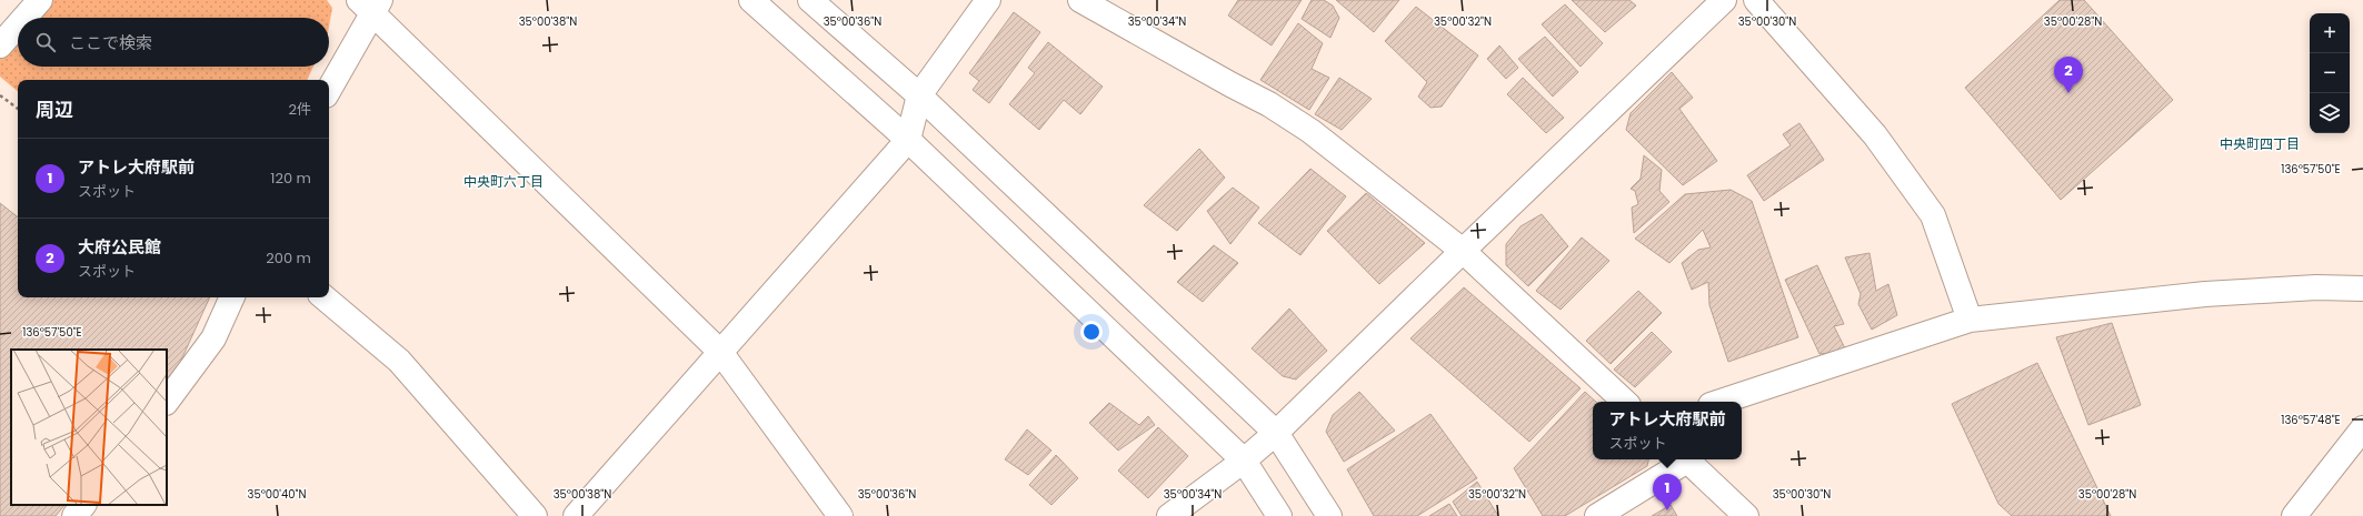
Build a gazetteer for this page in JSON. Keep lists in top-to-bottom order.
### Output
{
  "districts": ["中央町四丁目", "中央町六丁目"],
  "page": {
    "map_buttons": ["+", "−"],
    "search": "ここで検索",
    "pins": ["2", "1"],
    "heading": ["周辺", "2件"],
    "list": [
      {
        "mark": "1",
        "name": "アトレ大府駅前",
        "note": "スポット",
        "value": "120 m"
      },
      {
        "mark": "2",
        "name": "大府公民館",
        "note": "スポット",
        "value": "200 m"
      }
    ],
    "popup": ["アトレ大府駅前", "スポット"]
  },
  "coordinates": [
    "35°00'38\"N",
    "35°00'36\"N",
    "35°00'34\"N",
    "35°00'32\"N",
    "35°00'30\"N",
    "35°00'28\"N",
    "136°57'50\"E",
    "136°57'48\"E",
    "35°00'40\"N"
  ]
}
